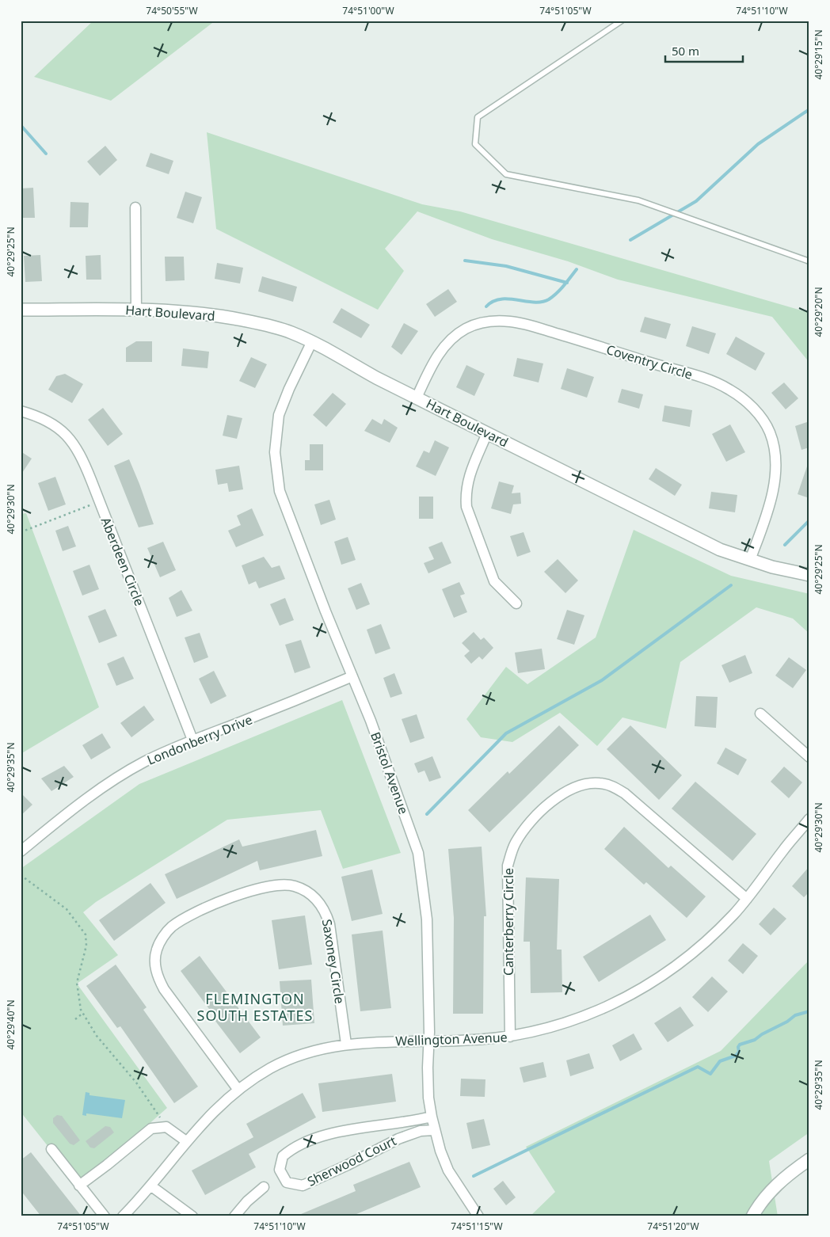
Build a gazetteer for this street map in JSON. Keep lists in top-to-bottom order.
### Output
{
  "streets": {
    "street": [
      "Hart Boulevard",
      "Coventry Circle",
      "Aberdeen Circle",
      "Londonberry Drive",
      "Bristol Avenue",
      "Canterberry Circle",
      "Saxoney Circle",
      "Wellington Avenue",
      "Sherwood Court"
    ]
  },
  "crossings": [
    ["Hart Boulevard", "Coventry Circle"],
    ["Hart Boulevard", "Bristol Avenue"],
    ["Aberdeen Circle", "Londonberry Drive"],
    ["Londonberry Drive", "Bristol Avenue"],
    ["Bristol Avenue", "Wellington Avenue"],
    ["Bristol Avenue", "Sherwood Court"],
    ["Canterberry Circle", "Wellington Avenue"],
    ["Saxoney Circle", "Wellington Avenue"]
  ],
  "districts": ["FLEMINGTON SOUTH ESTATES"],
  "scale_bar": "50 m",
  "coordinates": [
    "74°50'55\"W",
    "74°51'00\"W",
    "74°51'05\"W",
    "74°51'10\"W",
    "40°29'15\"N",
    "40°29'25\"N",
    "40°29'20\"N",
    "40°29'30\"N",
    "40°29'35\"N",
    "40°29'40\"N",
    "74°51'15\"W",
    "74°51'20\"W"
  ]
}
